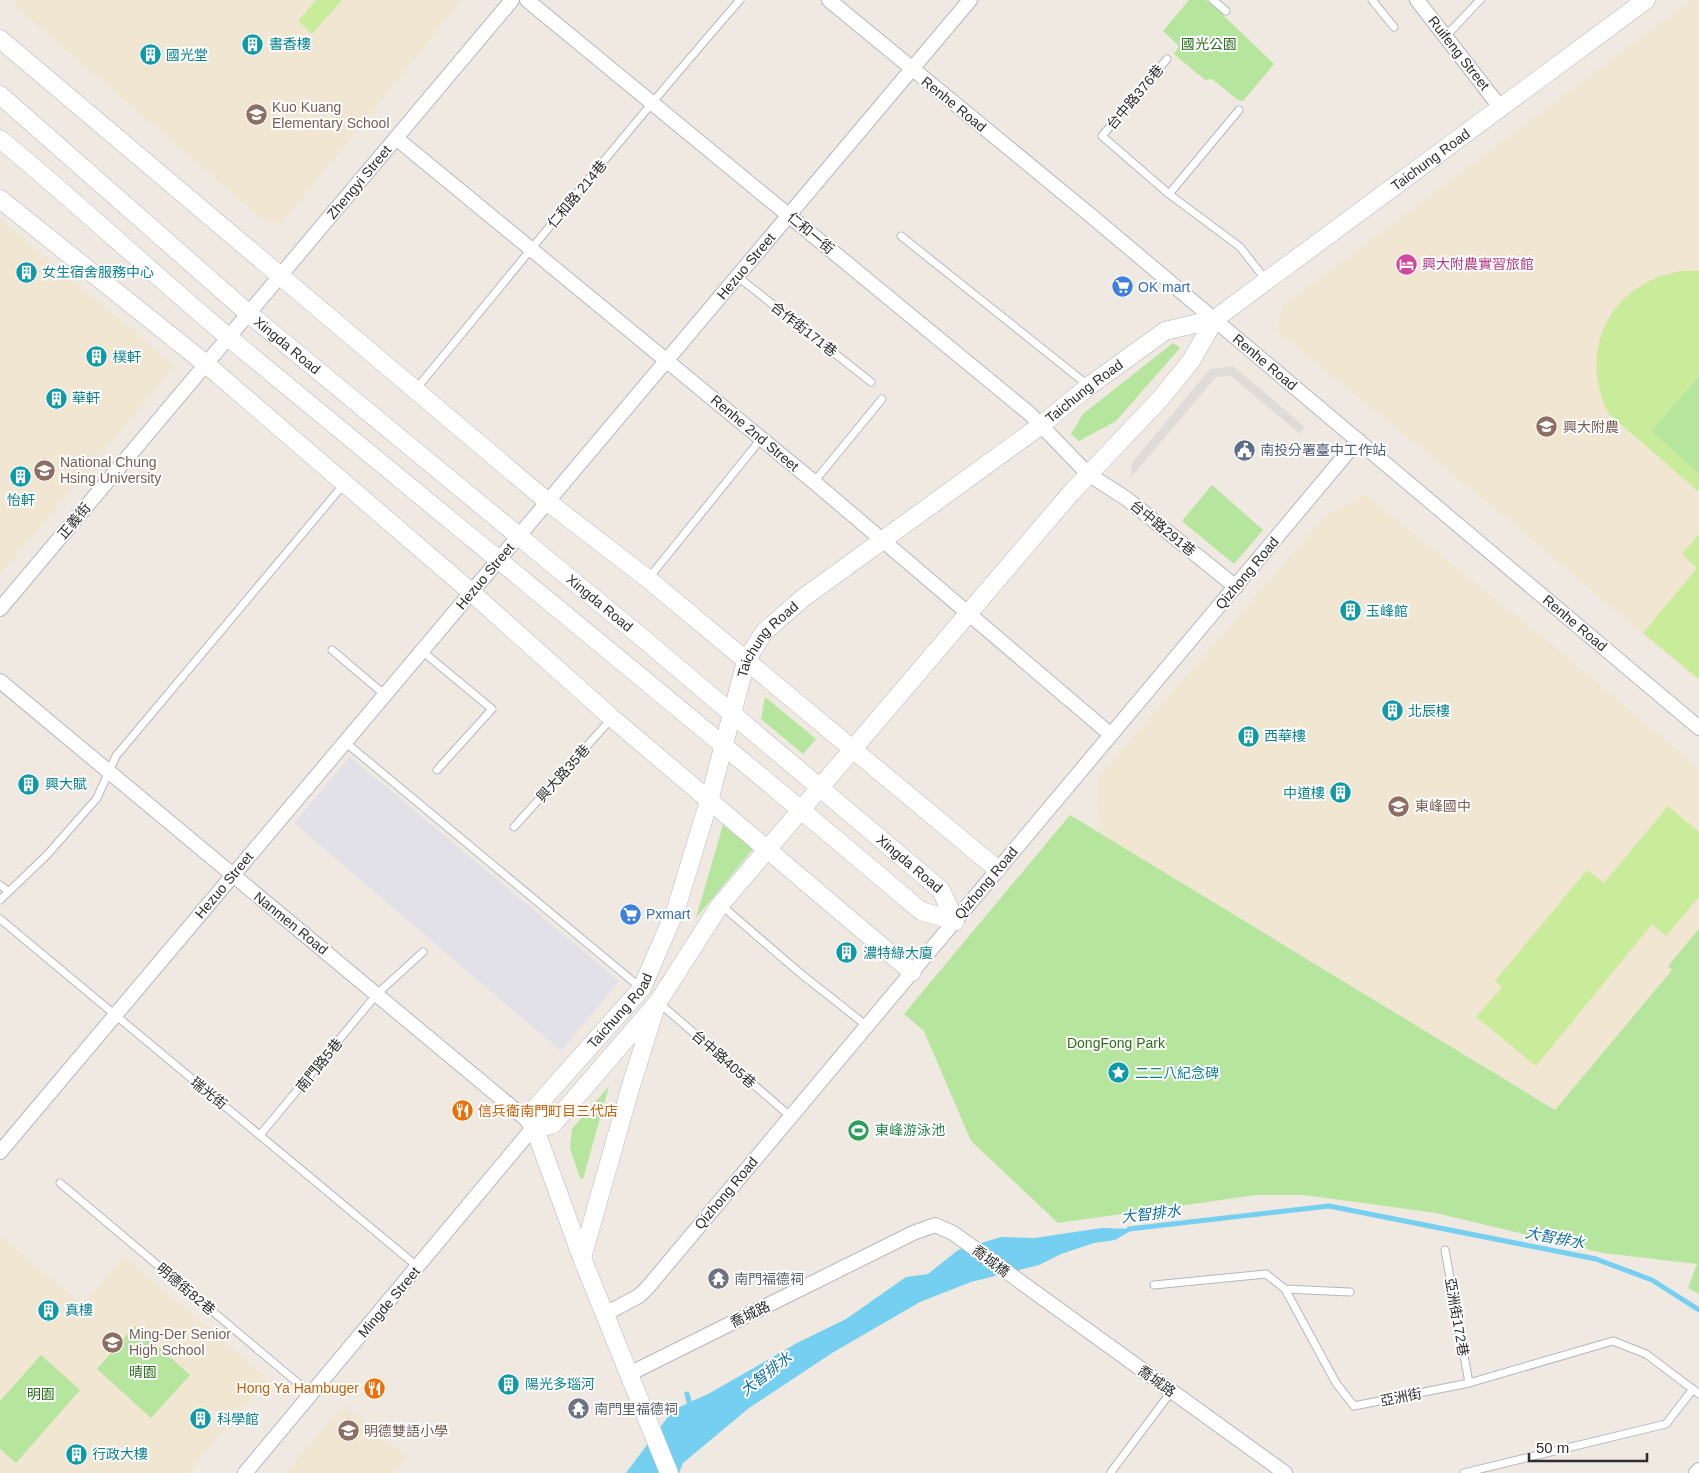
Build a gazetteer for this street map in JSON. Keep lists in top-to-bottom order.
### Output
{
  "streets": {
    "street": [
      "Ruifeng Street",
      "Renhe Road",
      "Taichung Road",
      "Zhengyi Street",
      "仁和一街",
      "Hezuo Street",
      "Xingda Road",
      "Renhe 2nd Street",
      "正義街",
      "台中路291巷",
      "Qizhong Road",
      "Nanmen Road",
      "喬城橋",
      "Mingde Street",
      "喬城路"
    ],
    "lane": [
      "台中路376巷",
      "仁和路 214巷",
      "合作街171巷",
      "興大路35巷",
      "台中路405巷",
      "南門路5巷",
      "瑞光街",
      "明德街82巷",
      "亞洲街172巷",
      "亞洲街"
    ]
  },
  "crossings": [
    ["Ruifeng Street", "Taichung Road"],
    ["台中路376巷", "Taichung Road"],
    ["Renhe Road", "Taichung Road"],
    ["Renhe Road", "Hezuo Street"],
    ["Renhe Road", "Qizhong Road"],
    ["Taichung Road", "仁和一街"],
    ["Taichung Road", "Xingda Road"],
    ["Taichung Road", "Renhe 2nd Street"],
    ["Taichung Road", "台中路291巷"],
    ["Taichung Road", "Nanmen Road"],
    ["Taichung Road", "台中路405巷"],
    ["Taichung Road", "Mingde Street"],
    ["Zhengyi Street", "Xingda Road"],
    ["Zhengyi Street", "Renhe 2nd Street"],
    ["Zhengyi Street", "正義街"],
    ["仁和路 214巷", "仁和一街"],
    ["仁和路 214巷", "Renhe 2nd Street"],
    ["仁和一街", "Hezuo Street"],
    ["仁和一街", "台中路291巷"],
    ["Hezuo Street", "合作街171巷"],
    ["Hezuo Street", "Xingda Road"],
    ["Hezuo Street", "Renhe 2nd Street"],
    ["Hezuo Street", "Nanmen Road"],
    ["Hezuo Street", "瑞光街"],
    ["Xingda Road", "Qizhong Road"],
    ["Renhe 2nd Street", "Qizhong Road"],
    ["台中路291巷", "Qizhong Road"],
    ["Qizhong Road", "台中路405巷"],
    ["Nanmen Road", "南門路5巷"],
    ["Nanmen Road", "Mingde Street"],
    ["南門路5巷", "瑞光街"],
    ["瑞光街", "Mingde Street"],
    ["喬城橋", "喬城路"],
    ["明德街82巷", "Mingde Street"],
    ["亞洲街172巷", "亞洲街"]
  ],
  "water": ["大智排水"],
  "parks": [
    "國光公園",
    "DongFong Park",
    "晴園",
    "明園"
  ],
  "places": {
    "building": [
      "書香樓",
      "國光堂",
      "女生宿舍服務中心",
      "樸軒",
      "華軒",
      "怡軒",
      "玉峰館",
      "北辰樓",
      "西華樓",
      "興大賦",
      "中道樓",
      "濃特綠大廈",
      "真樓",
      "陽光多瑙河",
      "科學館",
      "行政大樓"
    ],
    "school or university": [
      "Kuo Kuang Elementary School",
      "興大附農",
      "National Chung Hsing University",
      "東峰國中",
      "Ming-Der Senior High School",
      "明德雙語小學"
    ],
    "hotel": ["興大附農實習旅館"],
    "supermarket": ["OK mart", "Pxmart"],
    "public building": ["南投分署臺中工作站"],
    "place": ["二二八紀念碑"],
    "restaurant": ["信兵衛南門町目三代店", "Hong Ya Hambuger"],
    "sports": ["東峰游泳池"],
    "temple": ["南門福德祠", "南門里福德祠"]
  },
  "scale_bar": "50 m"
}
